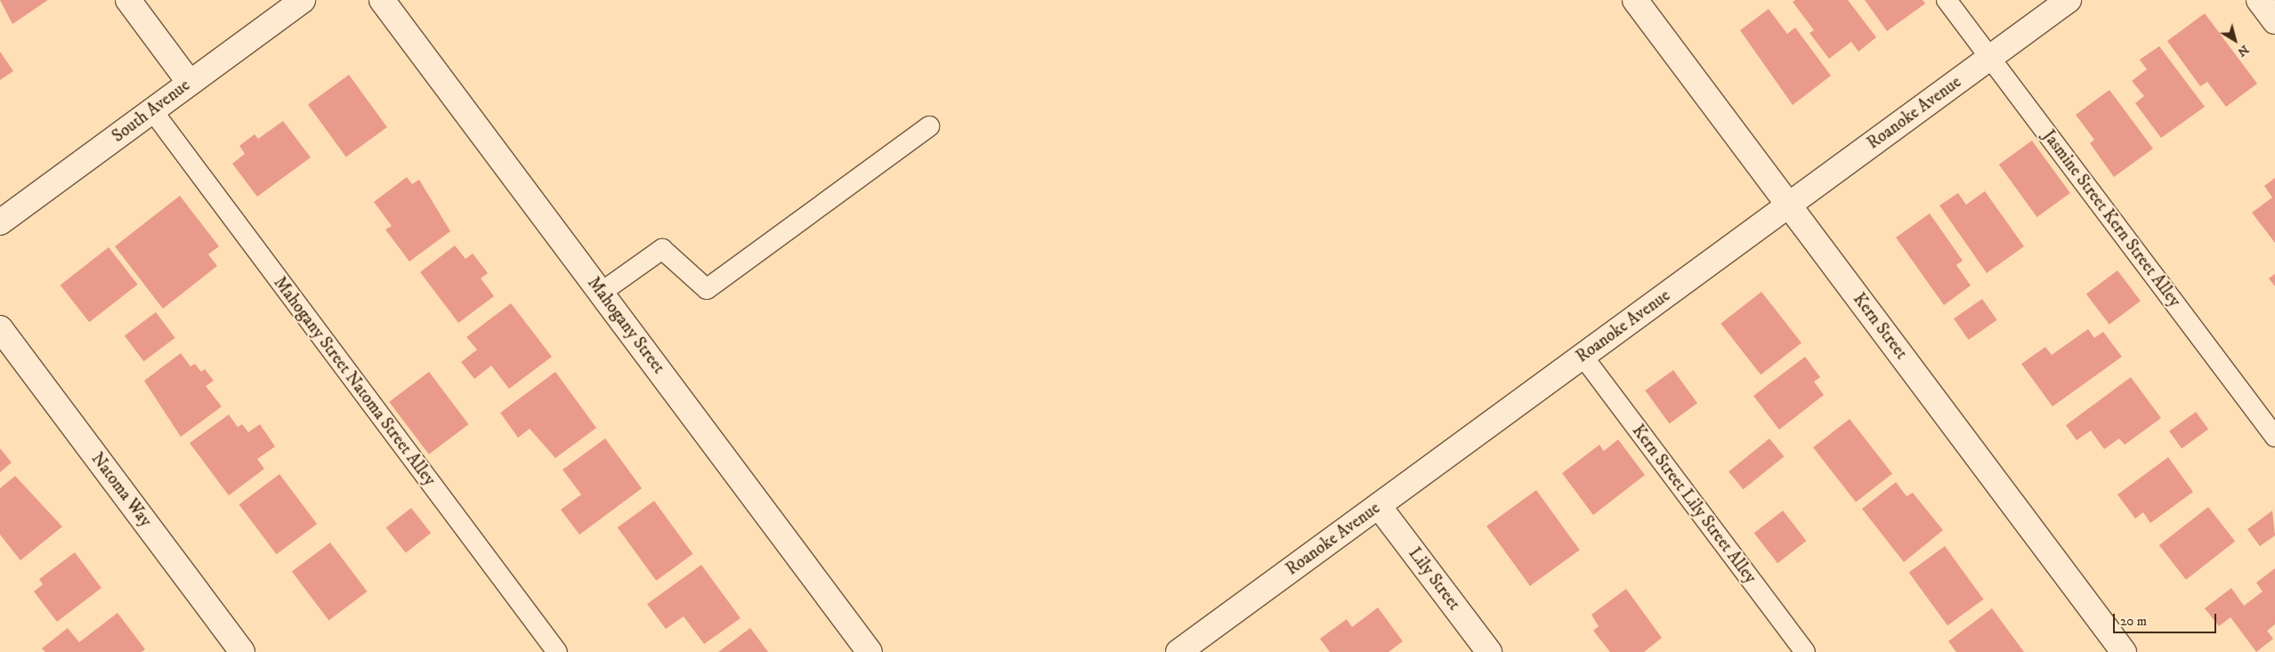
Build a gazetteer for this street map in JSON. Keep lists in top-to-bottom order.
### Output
{
  "streets": {
    "street": [
      "South Avenue",
      "Roanoke Avenue",
      "Mahogany Street",
      "Kern Street",
      "Natoma Way",
      "Lily Street"
    ],
    "lane": ["Jasmine Street Kern Street Alley", "Mahogany Street Natoma Street Alley", "Kern Street Lily Street Alley"]
  },
  "crossings": [
    ["South Avenue", "Mahogany Street Natoma Street Alley"],
    ["Roanoke Avenue", "Jasmine Street Kern Street Alley"],
    ["Roanoke Avenue", "Kern Street"],
    ["Roanoke Avenue", "Kern Street Lily Street Alley"],
    ["Roanoke Avenue", "Lily Street"]
  ],
  "scale_bar": "20 m",
  "north": "bottom right"
}
